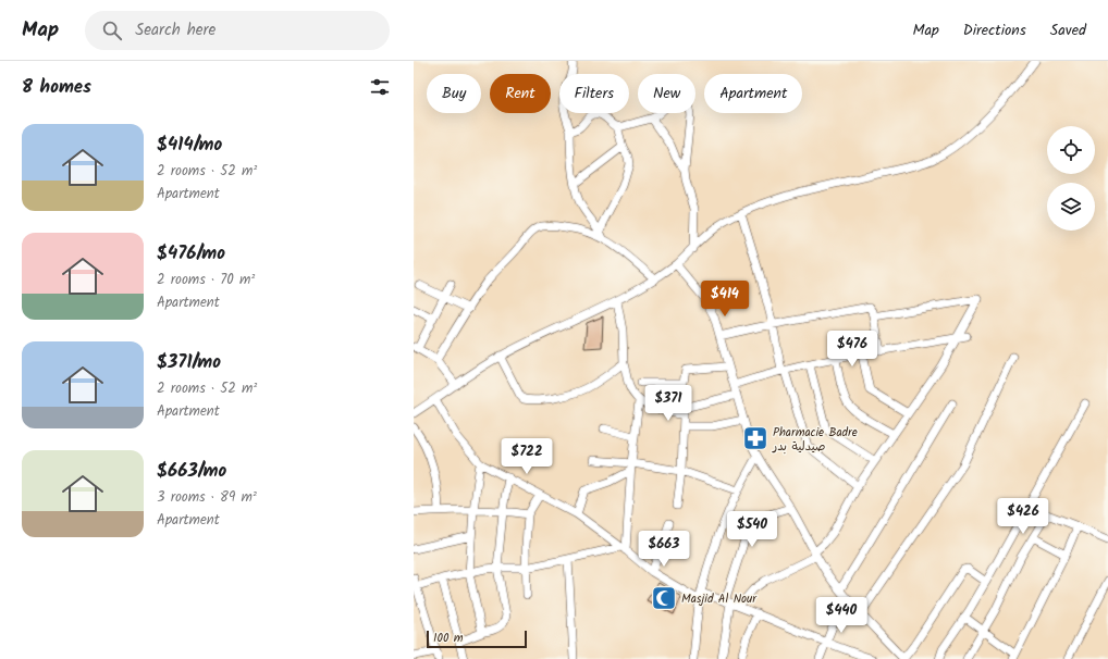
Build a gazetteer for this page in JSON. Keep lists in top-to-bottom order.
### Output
{
  "places": {
    "pharmacy": ["Pharmacie Badre صيدلية بدر"],
    "mosque": ["Masjid Al Nour"]
  },
  "scale_bar": "100 m",
  "page": {
    "header": "Map",
    "search": "Search here",
    "nav": ["Map", "Directions", "Saved"],
    "heading": "8 homes",
    "chip": [
      "Buy",
      "Rent",
      "Filters",
      "New",
      "Apartment"
    ],
    "list": [
      {
        "name": "$414/mo",
        "note": "2 rooms · 52 m² · Apartment"
      },
      {
        "name": "$476/mo",
        "note": "2 rooms · 70 m² · Apartment"
      },
      {
        "name": "$371/mo",
        "note": "2 rooms · 52 m² · Apartment"
      },
      {
        "name": "$663/mo",
        "note": "3 rooms · 89 m² · Apartment"
      }
    ],
    "price": [
      "$414",
      "$476",
      "$371",
      "$722",
      "$426",
      "$540",
      "$663",
      "$440"
    ],
    "scale": "100 m"
  }
}
